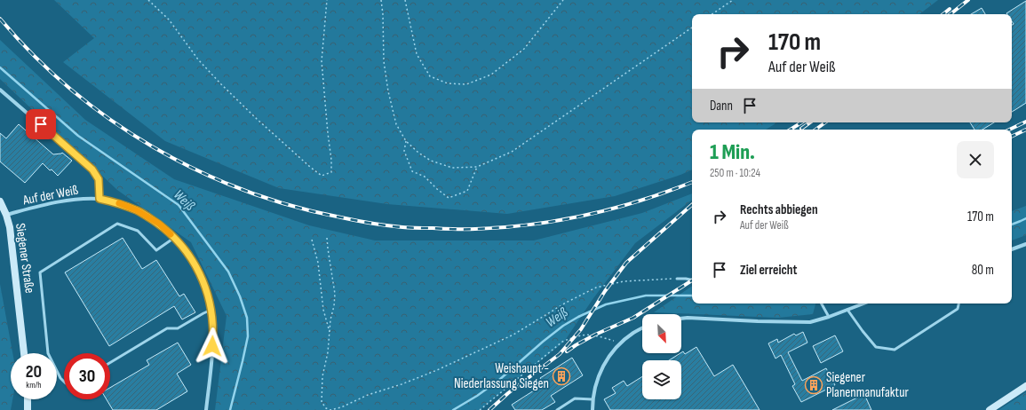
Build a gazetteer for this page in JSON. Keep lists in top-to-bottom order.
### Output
{
  "streets": {
    "main road": ["Siegener Straße"],
    "street": ["Auf der Weiß"]
  },
  "crossings": [
    ["Auf der Weiß", "Siegener Straße"]
  ],
  "water": ["Weiß"],
  "places": {
    "building": ["Weishaupt - Niederlassung Siegen", "Siegener Planenmanufaktur"]
  },
  "north": "bottom right",
  "page": {
    "turn": ["170 m", "Auf der Weiß"],
    "then": "Dann",
    "heading": ["1 Min.", "250 m · 10:24"],
    "list": [
      {
        "name": "Rechts abbiegen",
        "note": "Auf der Weiß",
        "value": "170 m"
      },
      {
        "name": "Ziel erreicht",
        "value": "80 m"
      }
    ],
    "speed": "20 km/h",
    "limit": "30"
  }
}
